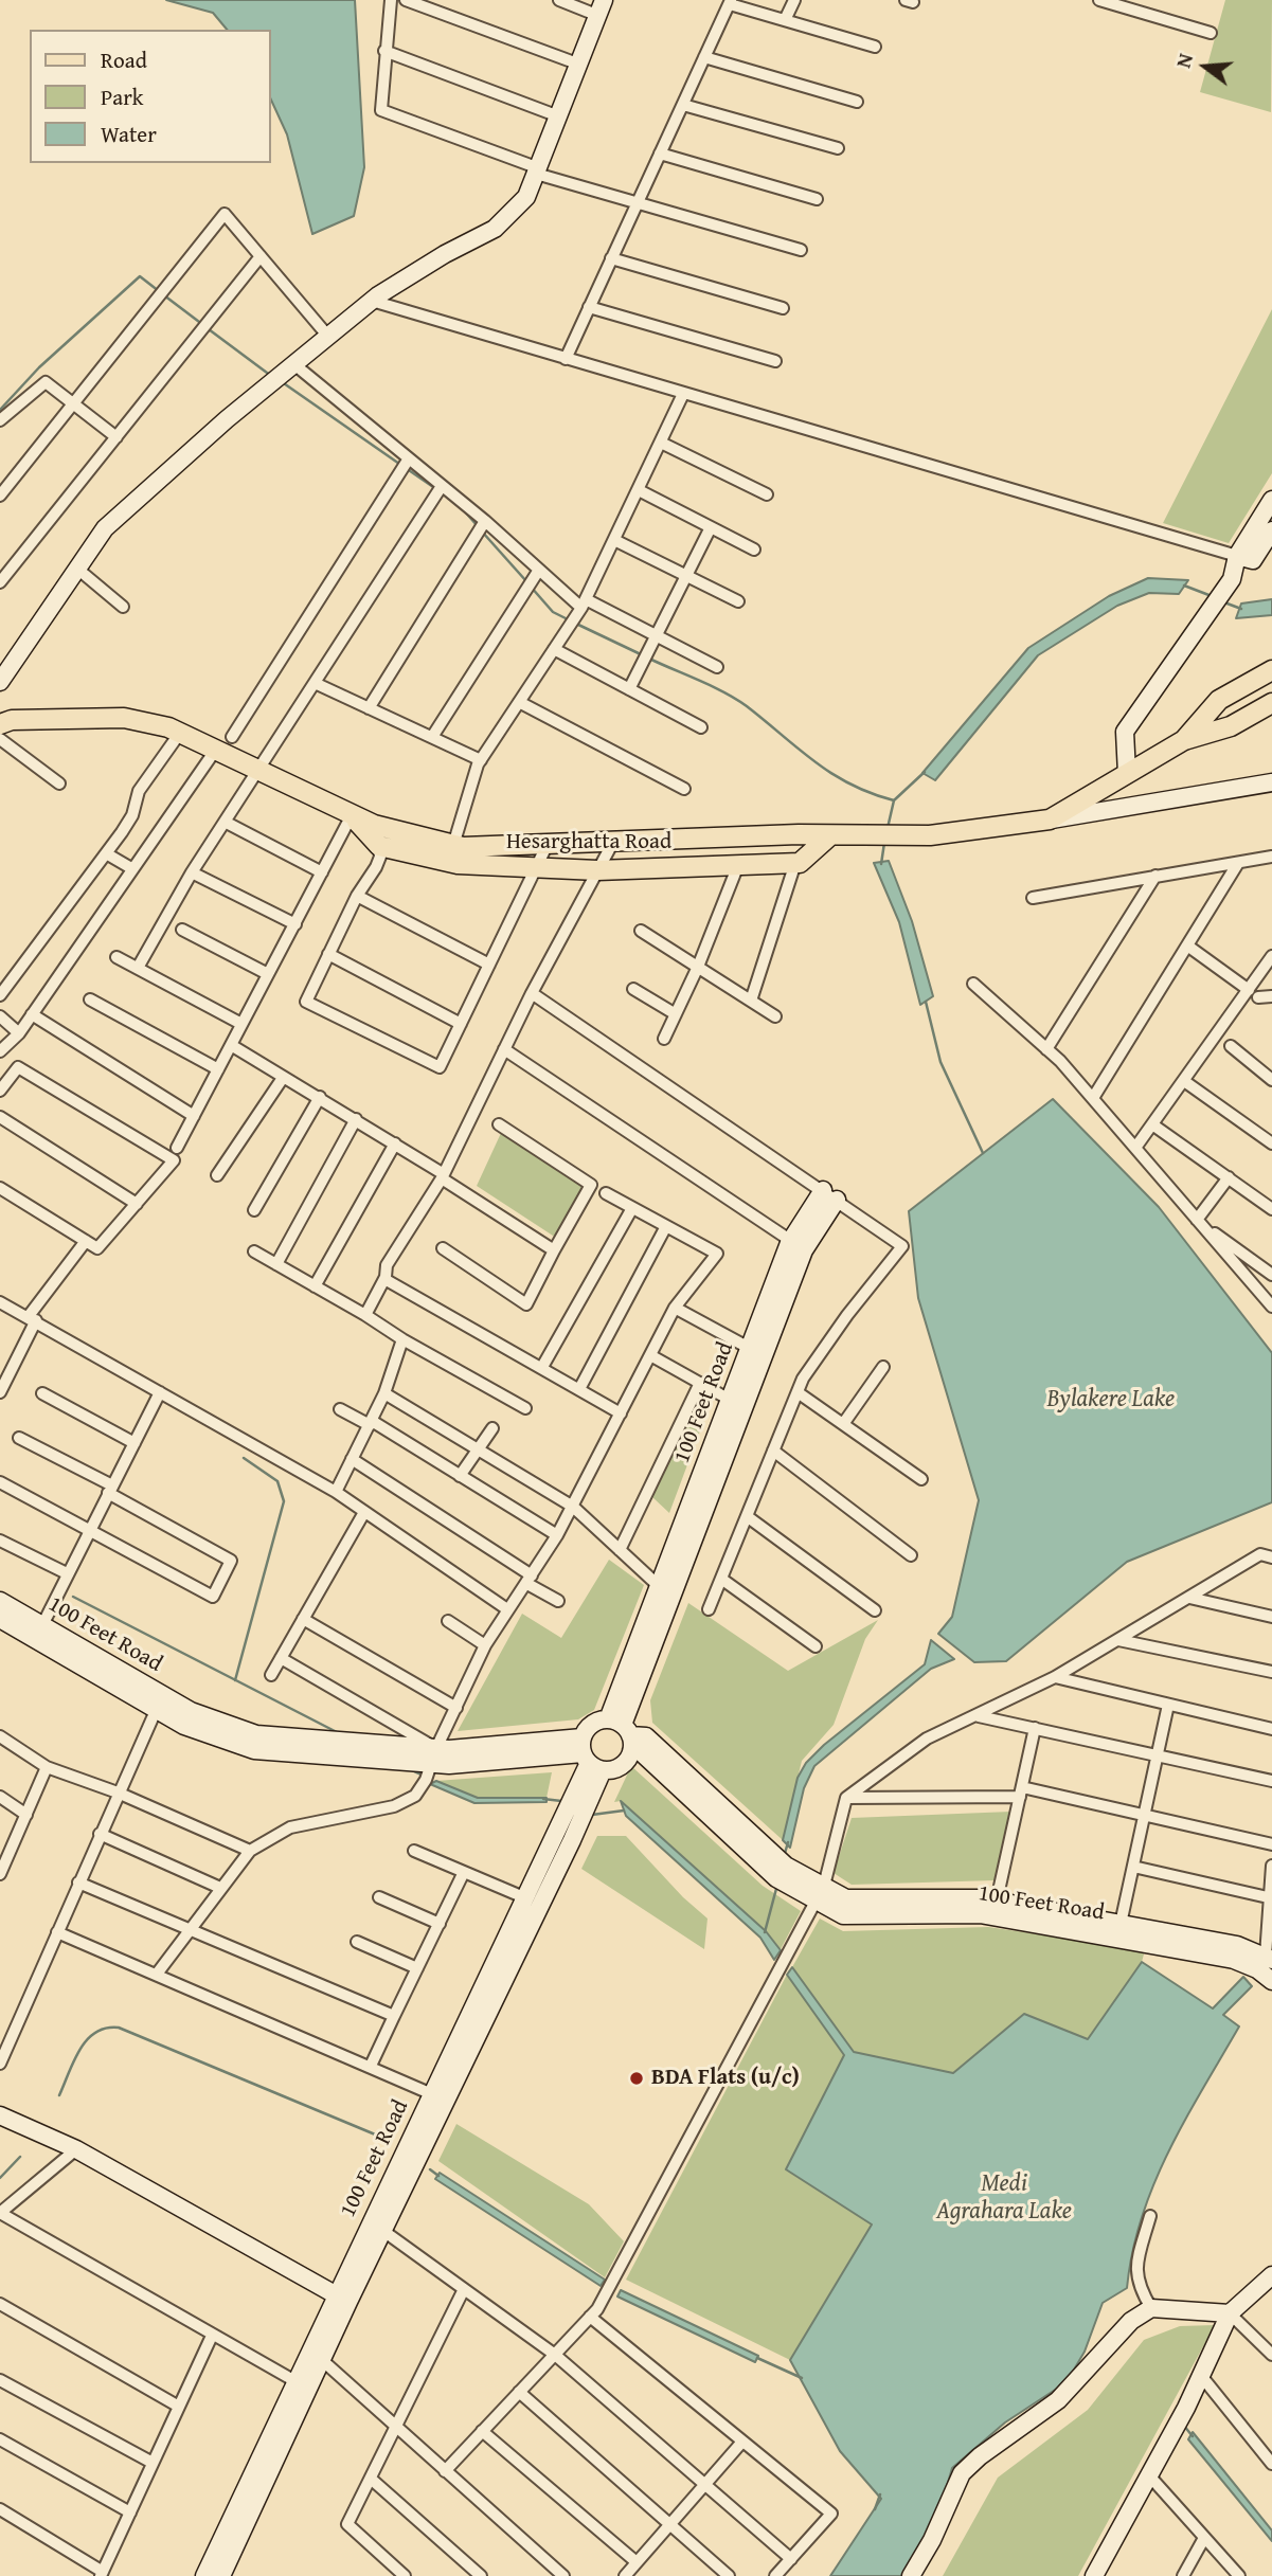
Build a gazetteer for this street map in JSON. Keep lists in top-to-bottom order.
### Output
{
  "streets": {
    "main road": ["Hesarghatta Road", "100 Feet Road"]
  },
  "water": ["Bylakere Lake", "Medi Agrahara Lake"],
  "places": ["BDA Flats (u/c)"],
  "legend": ["Road", "Park", "Water"],
  "north": "left"
}
